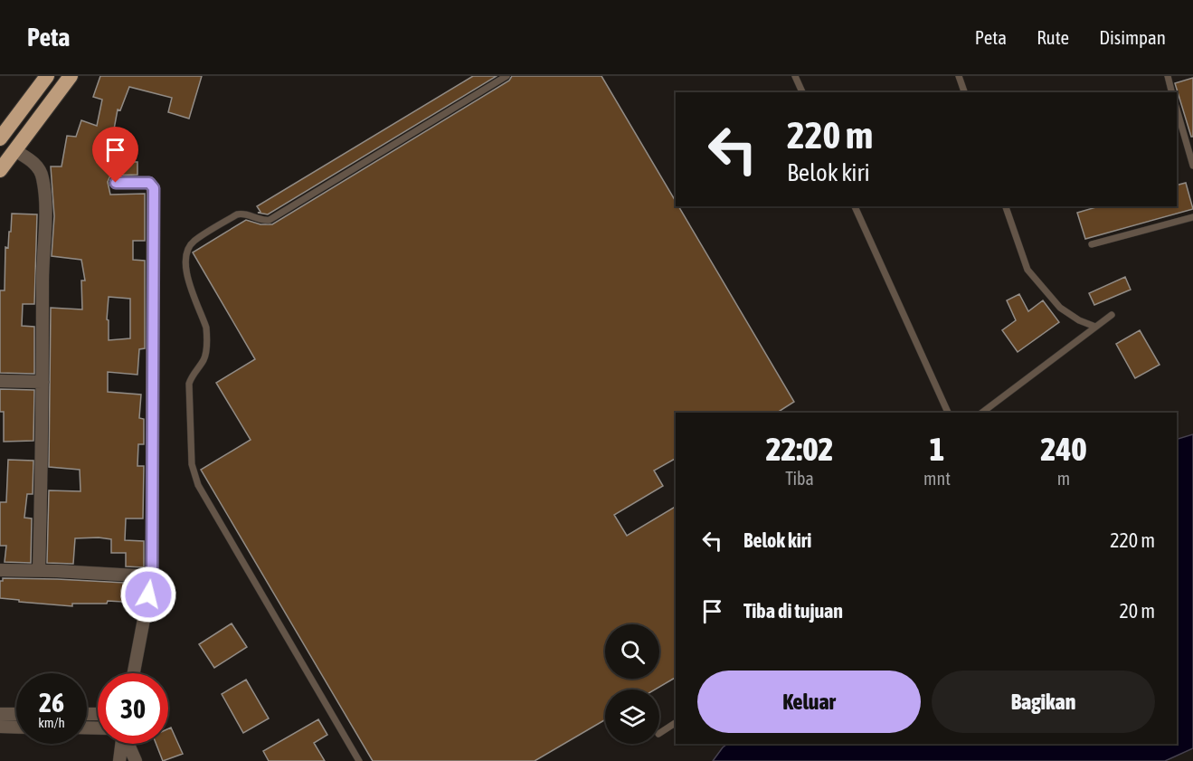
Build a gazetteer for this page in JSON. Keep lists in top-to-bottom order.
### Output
{
  "page": {
    "header": "Peta",
    "nav": ["Peta", "Rute", "Disimpan"],
    "turn": ["220 m", "Belok kiri"],
    "eta": [
      "22:02",
      "Tiba",
      "1",
      "mnt",
      "240",
      "m"
    ],
    "list": [
      {
        "name": "Belok kiri",
        "value": "220 m"
      },
      {
        "name": "Tiba di tujuan",
        "value": "20 m"
      }
    ],
    "buttons": ["Keluar", "Bagikan"],
    "speed": "26 km/h",
    "limit": "30"
  }
}
